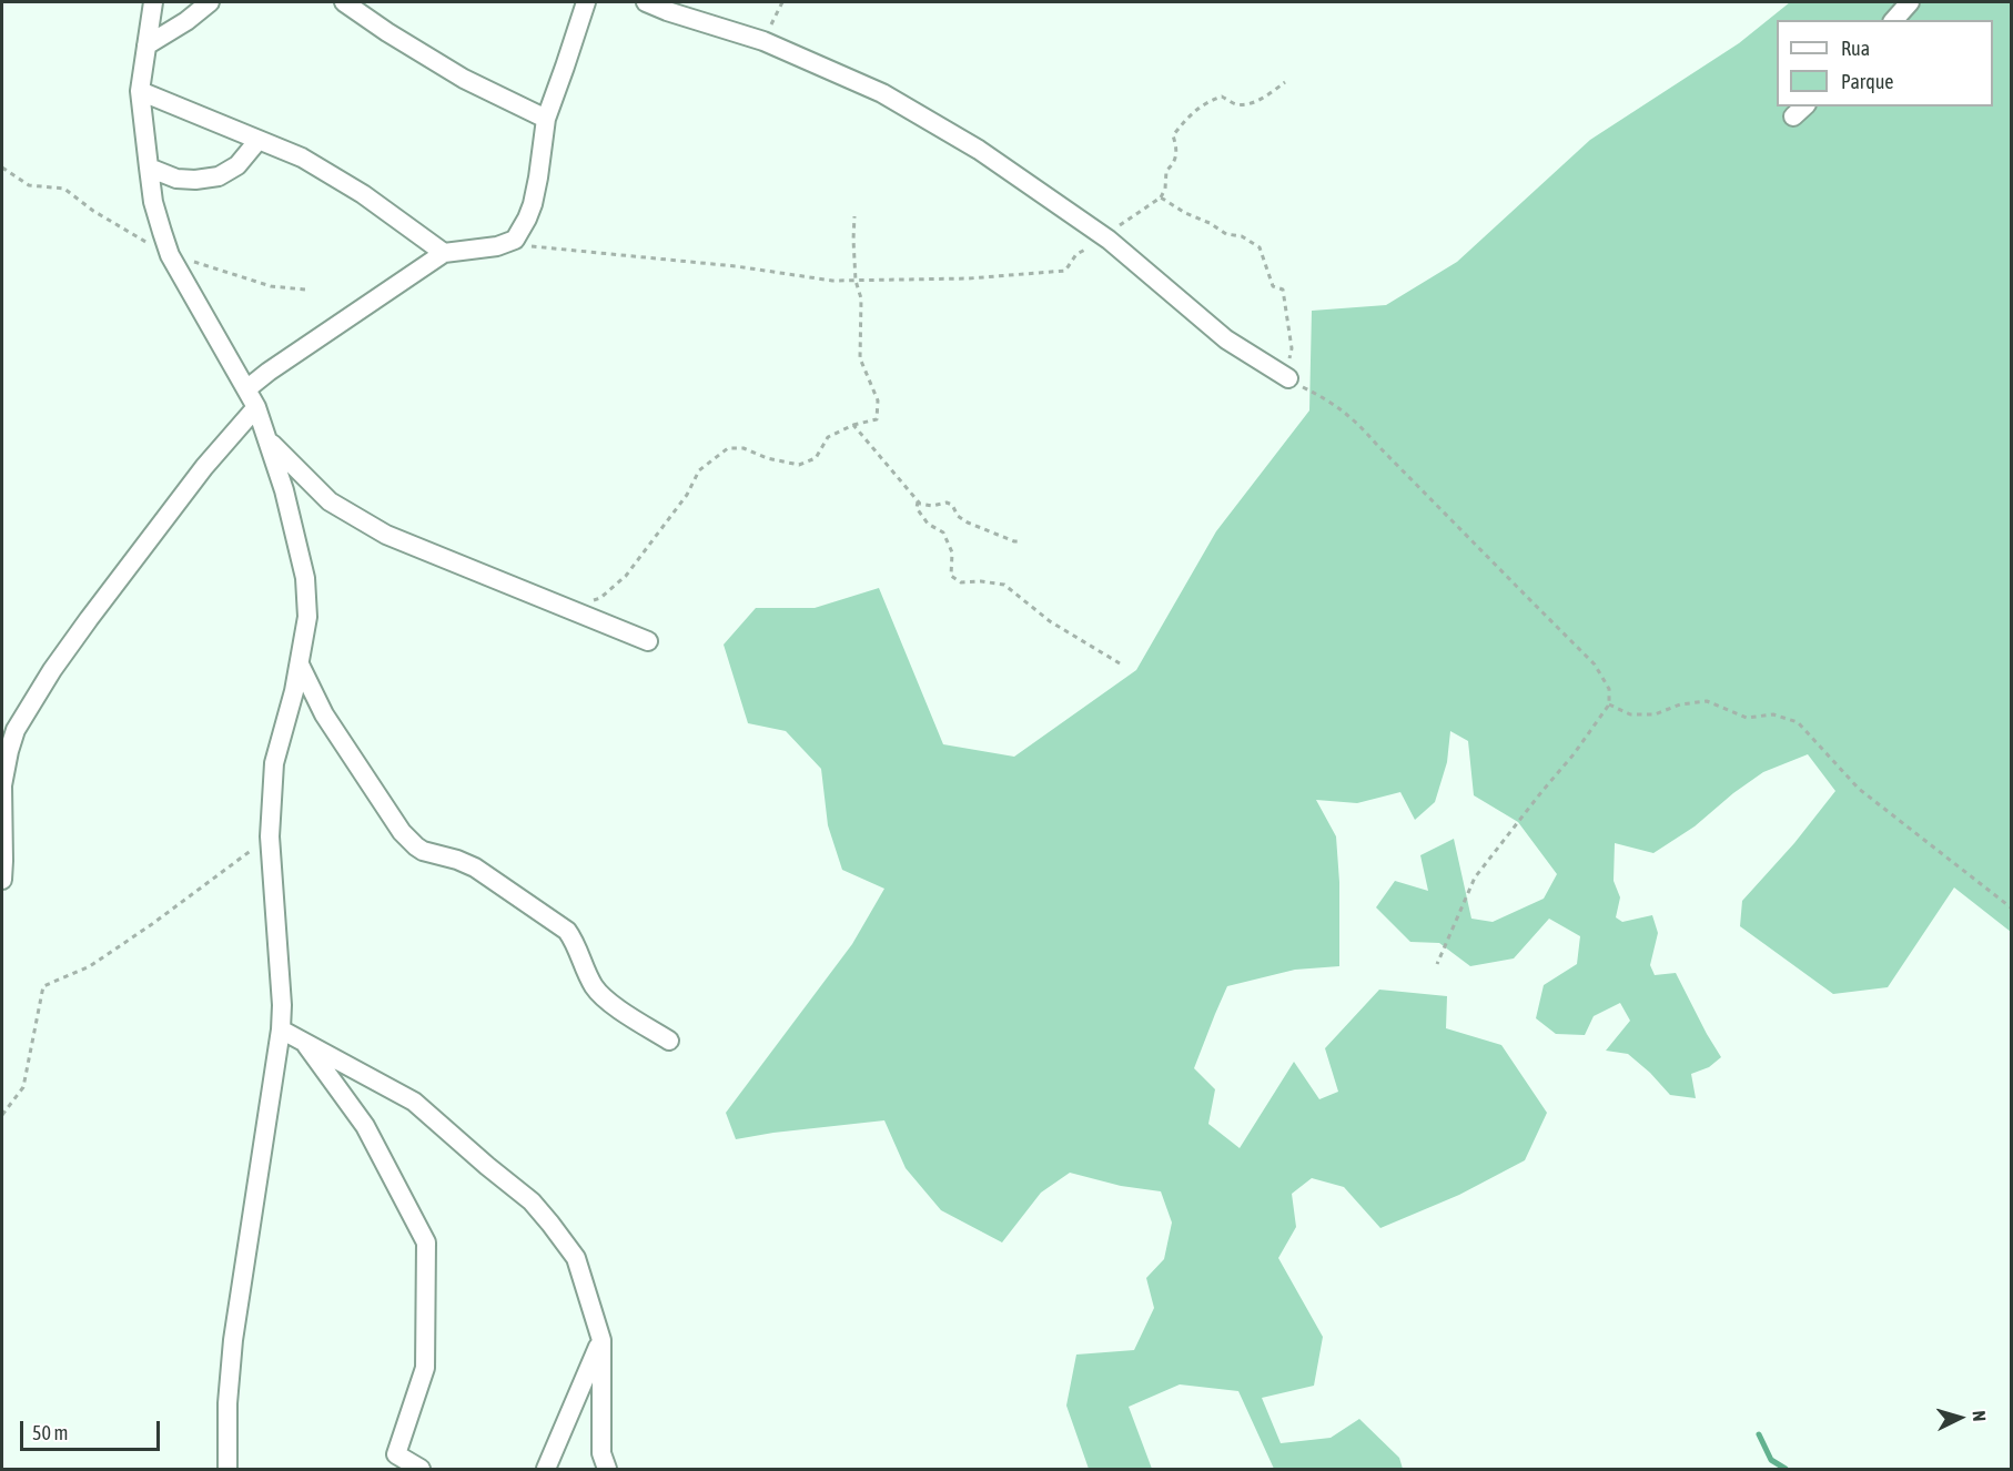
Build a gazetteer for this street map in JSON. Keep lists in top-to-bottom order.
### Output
{
  "legend": ["Rua", "Parque"],
  "scale_bar": "50 m",
  "north": "right"
}
